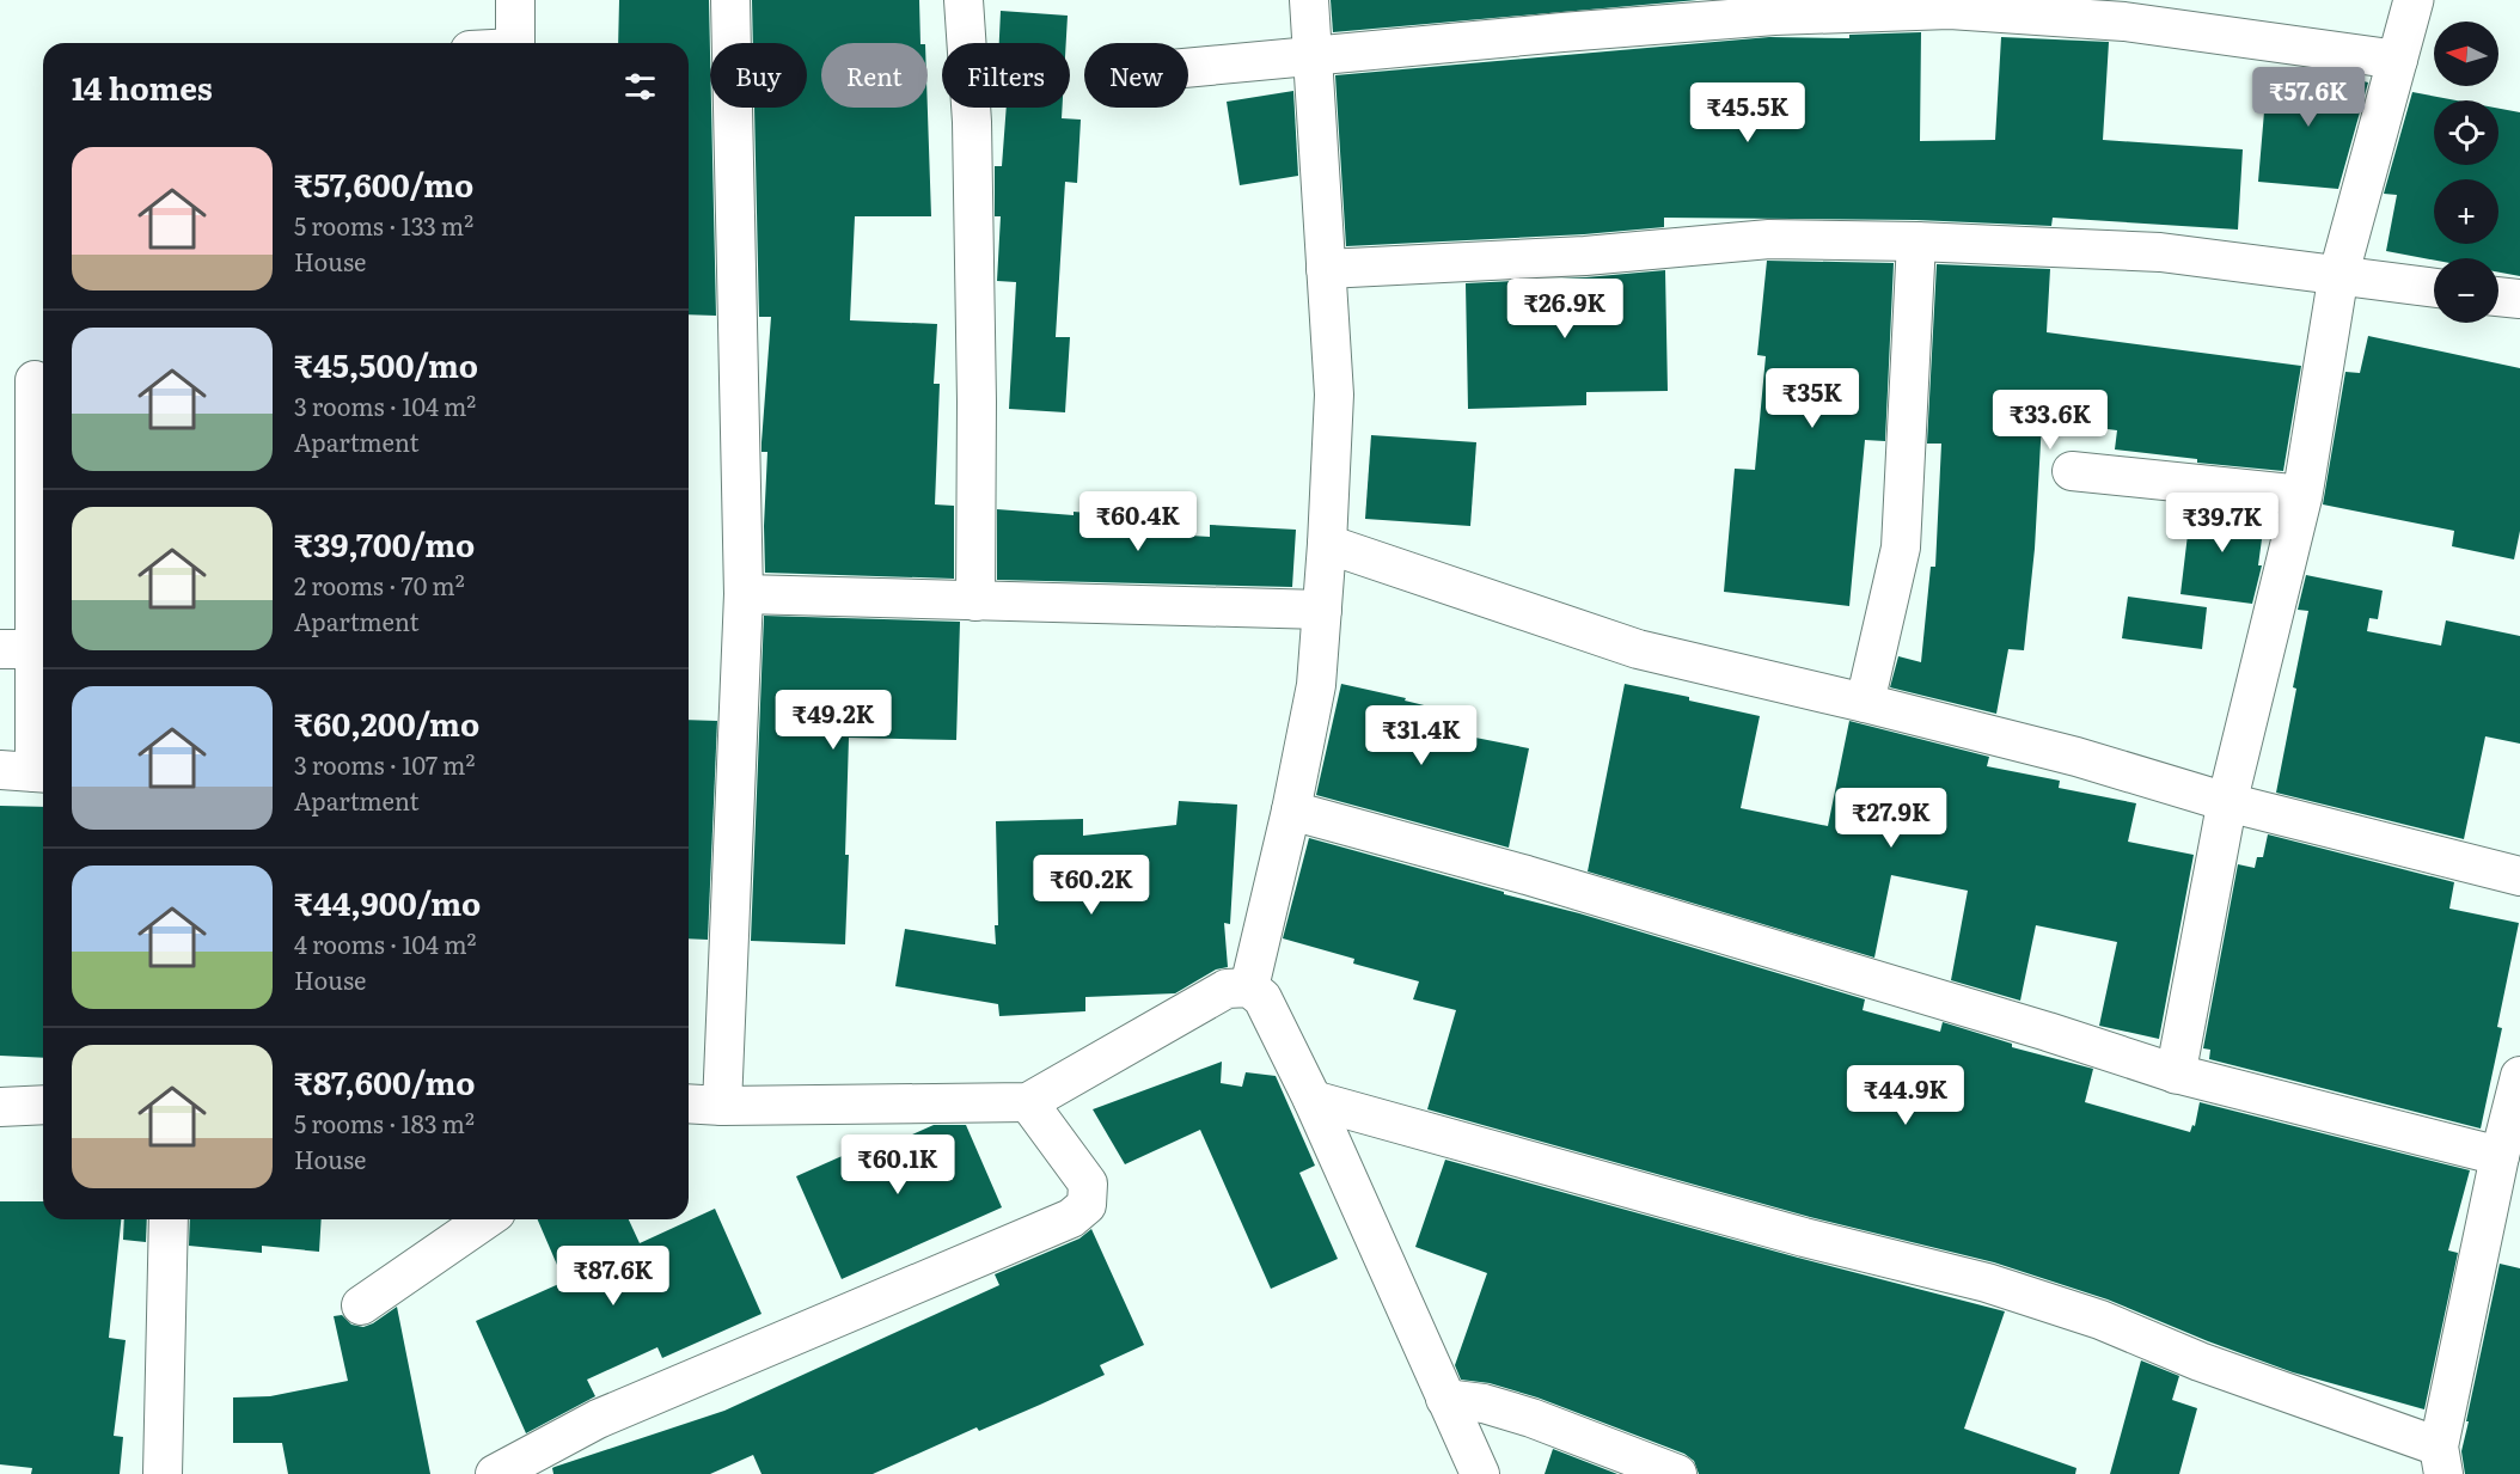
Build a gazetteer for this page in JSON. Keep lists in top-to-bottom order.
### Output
{
  "north": "left",
  "page": {
    "map_buttons": ["+", "−"],
    "chip": [
      "Buy",
      "Rent",
      "Filters",
      "New"
    ],
    "heading": "14 homes",
    "price": [
      "₹57.6K",
      "₹45.5K",
      "₹26.9K",
      "₹35K",
      "₹33.6K",
      "₹60.4K",
      "₹39.7K",
      "₹49.2K",
      "₹31.4K",
      "₹27.9K",
      "₹60.2K",
      "₹44.9K",
      "₹60.1K",
      "₹87.6K"
    ],
    "list": [
      {
        "name": "₹57,600/mo",
        "note": "5 rooms · 133 m² · House"
      },
      {
        "name": "₹45,500/mo",
        "note": "3 rooms · 104 m² · Apartment"
      },
      {
        "name": "₹39,700/mo",
        "note": "2 rooms · 70 m² · Apartment"
      },
      {
        "name": "₹60,200/mo",
        "note": "3 rooms · 107 m² · Apartment"
      },
      {
        "name": "₹44,900/mo",
        "note": "4 rooms · 104 m² · House"
      },
      {
        "name": "₹87,600/mo",
        "note": "5 rooms · 183 m² · House"
      }
    ]
  }
}
